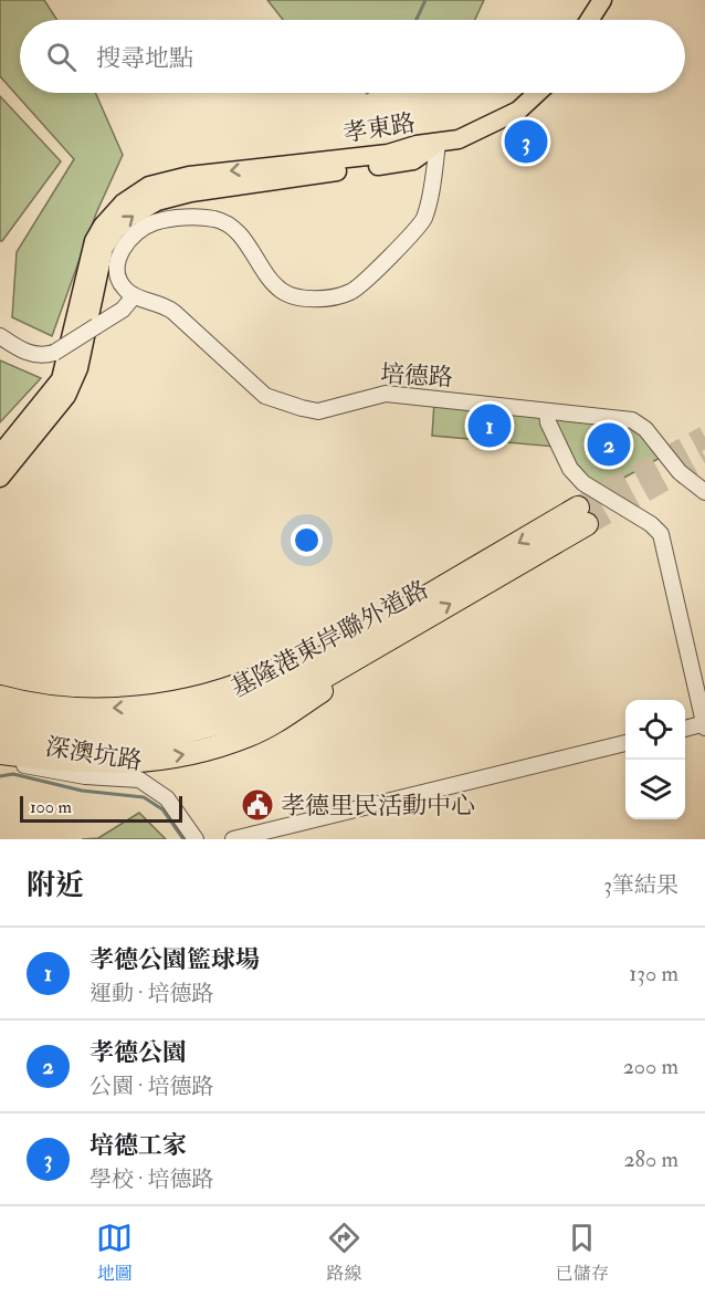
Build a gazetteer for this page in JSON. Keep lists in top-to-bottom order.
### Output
{
  "streets": {
    "highway": ["基隆港東岸聯外道路"],
    "main road": ["孝東路"],
    "street": ["培德路", "深澳坑路"]
  },
  "places": {
    "public building": ["孝德里民活動中心"]
  },
  "scale_bar": "100 m",
  "page": {
    "search": "搜尋地點",
    "pins": ["3", "1", "2"],
    "scale": "100 m",
    "heading": ["附近", "3筆結果"],
    "list": [
      {
        "mark": "1",
        "name": "孝德公園籃球場",
        "note": "運動 · 培德路",
        "value": "130 m"
      },
      {
        "mark": "2",
        "name": "孝德公園",
        "note": "公園 · 培德路",
        "value": "200 m"
      },
      {
        "mark": "3",
        "name": "培德工家",
        "note": "學校 · 培德路",
        "value": "280 m"
      }
    ],
    "nav": ["地圖", "路線", "已儲存"]
  }
}
